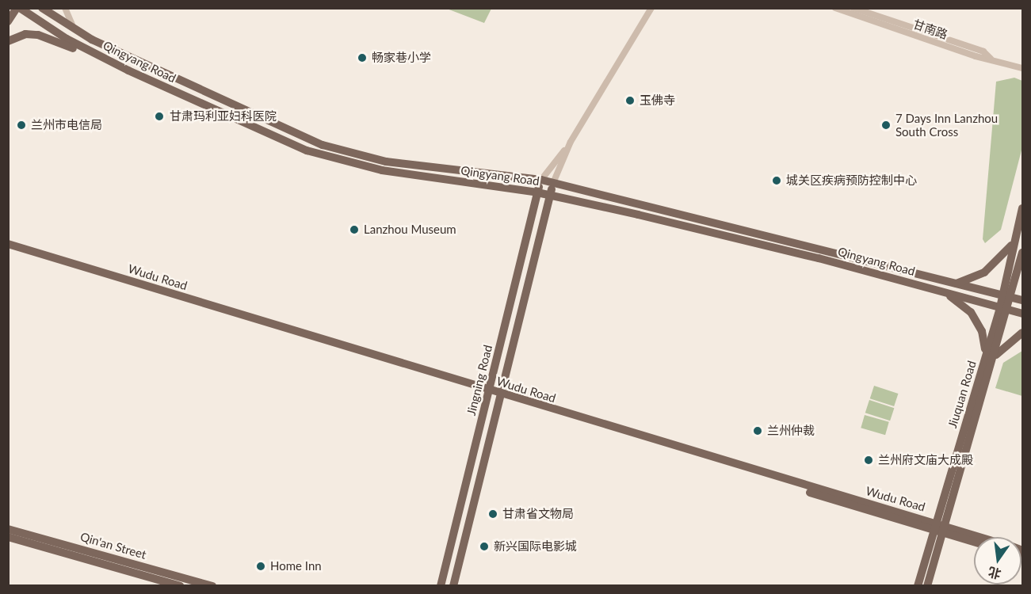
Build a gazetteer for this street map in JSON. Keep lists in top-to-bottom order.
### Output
{
  "streets": {
    "main road": [
      "Qingyang Road",
      "Wudu Road",
      "Jingning Road",
      "Jiuquan Road",
      "Qin'an Street"
    ],
    "street": ["甘南路"]
  },
  "crossings": [
    ["Qingyang Road", "Jingning Road"],
    ["Qingyang Road", "Jiuquan Road"],
    ["Wudu Road", "Jingning Road"],
    ["Wudu Road", "Jiuquan Road"]
  ],
  "places": [
    "畅家巷小学",
    "玉佛寺",
    "甘肃玛利亚妇科医院",
    "兰州市电信局",
    "7 Days Inn Lanzhou South Cross",
    "城关区疾病预防控制中心",
    "Lanzhou Museum",
    "兰州仲裁",
    "兰州府文庙大成殿",
    "甘肃省文物局",
    "新兴国际电影城",
    "Home Inn"
  ],
  "north": "bottom"
}
